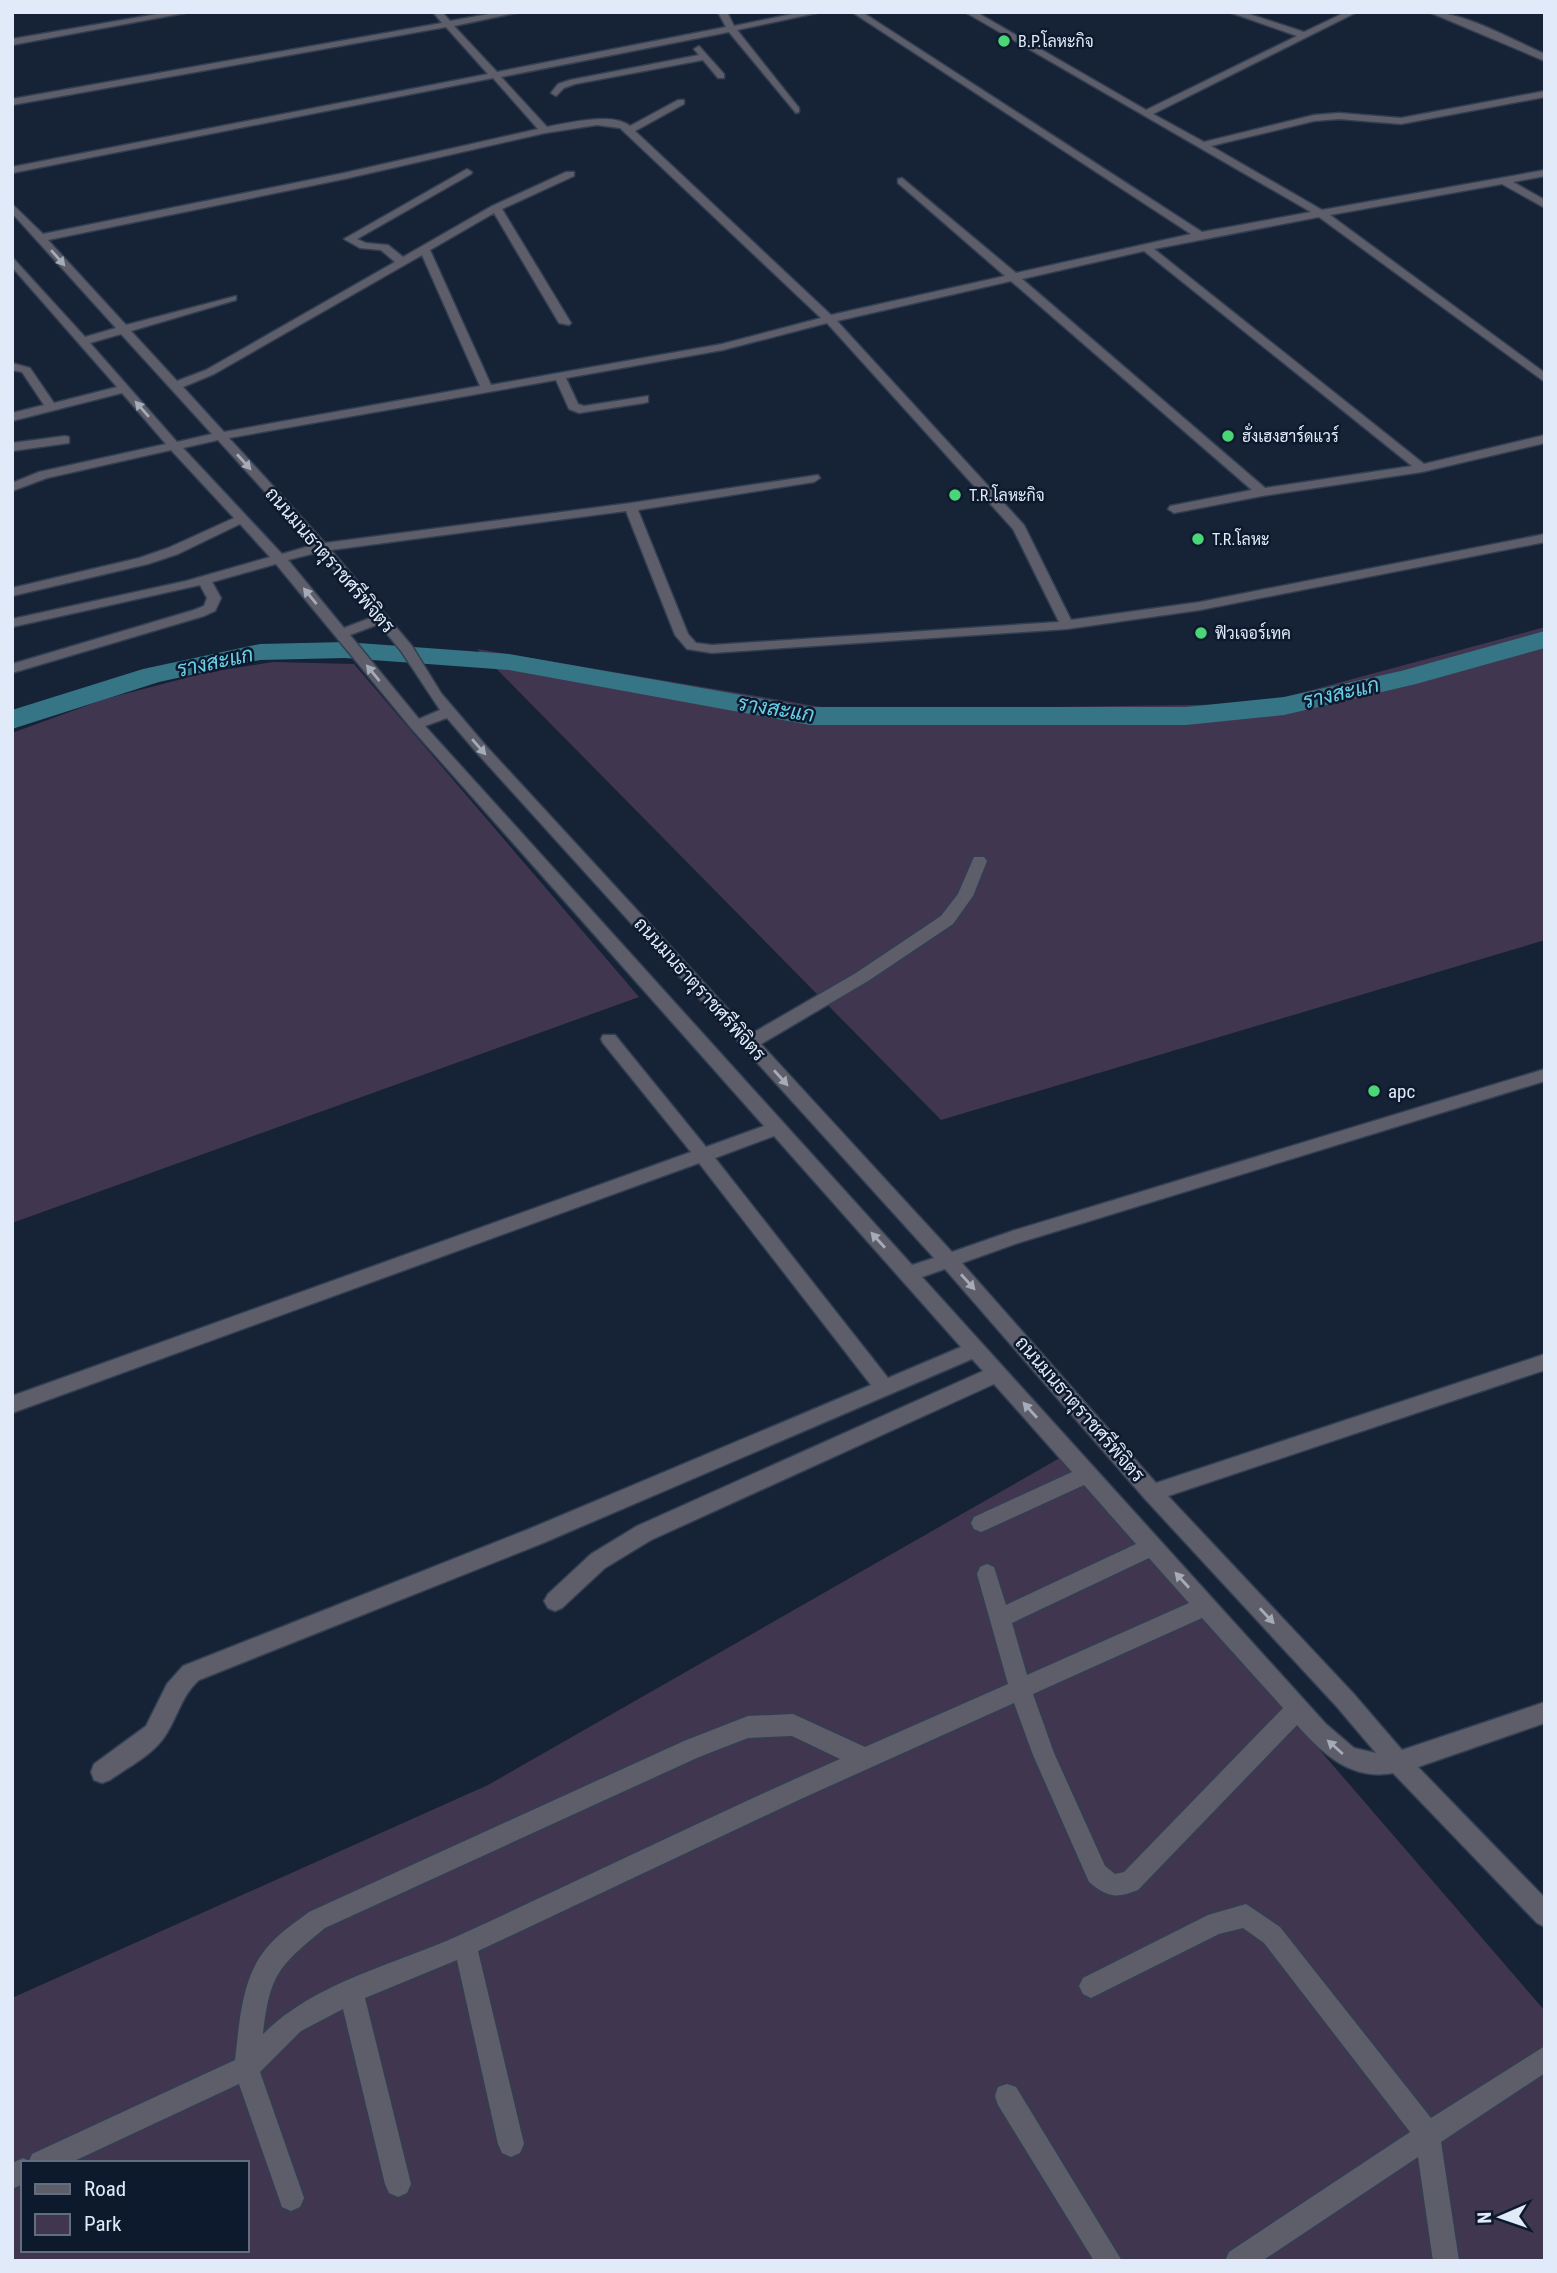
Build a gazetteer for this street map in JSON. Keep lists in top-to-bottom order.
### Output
{
  "streets": {
    "street": ["ถนนมนธาตุราชศรีพิจิตร"]
  },
  "water": ["รางสะแก"],
  "places": [
    "B.P.โลหะกิจ",
    "ฮั่งเฮงฮาร์ดแวร์",
    "T.R.โลหะกิจ",
    "T.R.โลหะ",
    "ฟิวเจอร์เทค",
    "apc"
  ],
  "legend": ["Road", "Park"],
  "north": "left"
}
